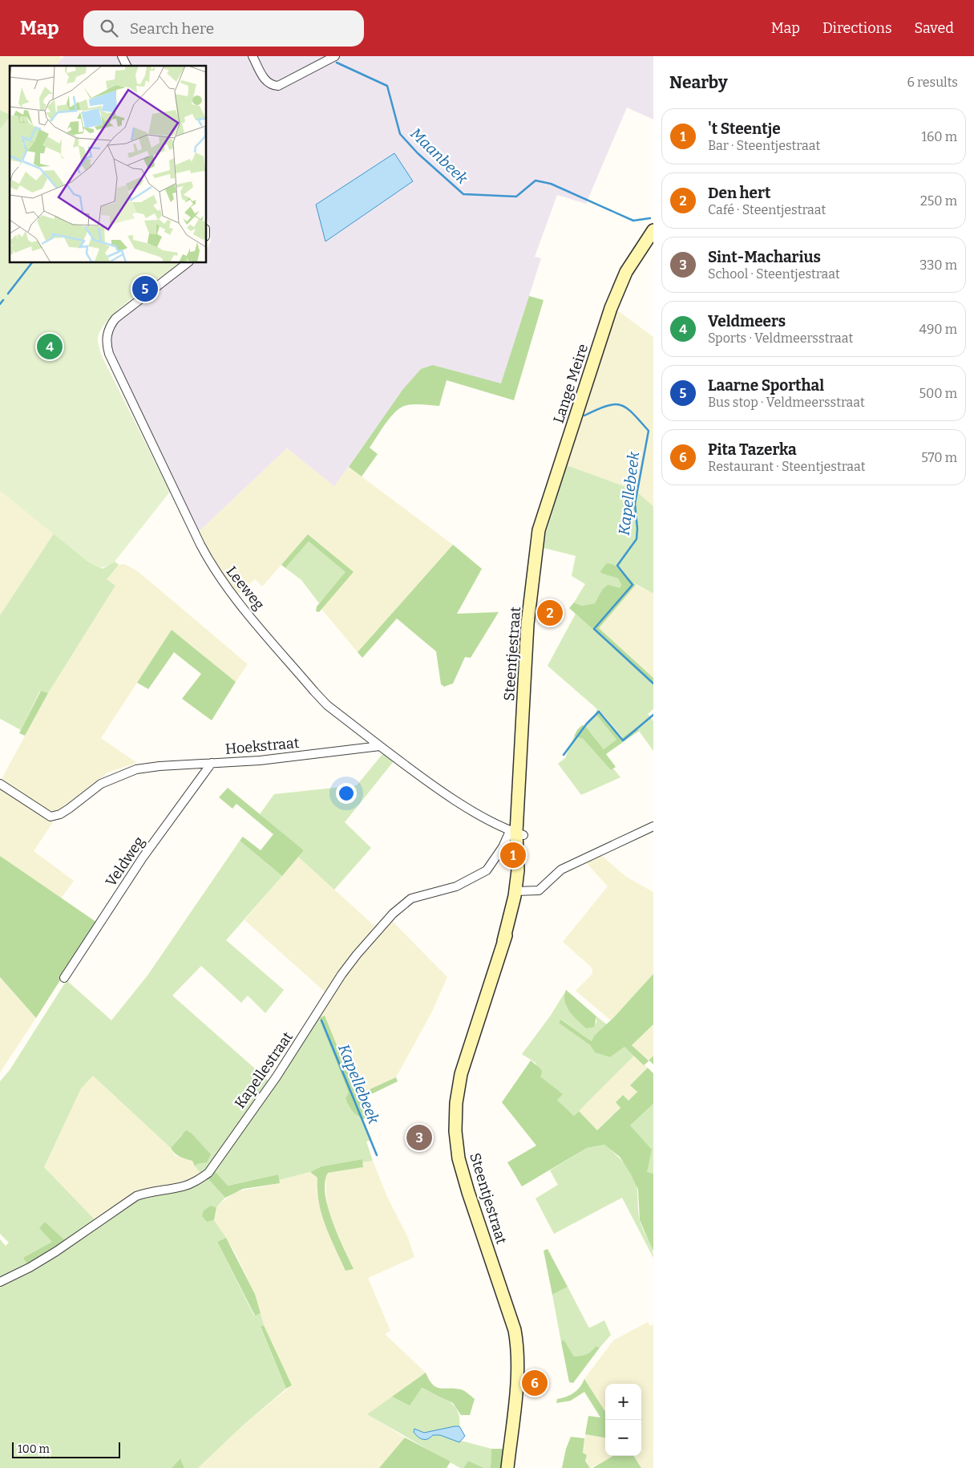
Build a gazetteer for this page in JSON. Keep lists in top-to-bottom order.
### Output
{
  "streets": {
    "street": [
      "Lange Meire",
      "Leeweg",
      "Steentjestraat",
      "Hoekstraat",
      "Veldweg",
      "Kapellestraat"
    ]
  },
  "crossings": [
    ["Lange Meire", "Steentjestraat"],
    ["Leeweg", "Hoekstraat"],
    ["Steentjestraat", "Kapellestraat"],
    ["Hoekstraat", "Veldweg"]
  ],
  "water": ["Maanbeek", "Kapellebeek"],
  "scale_bar": "100 m",
  "page": {
    "header": "Map",
    "search": "Search here",
    "nav": ["Map", "Directions", "Saved"],
    "heading": ["Nearby", "6 results"],
    "list": [
      {
        "mark": "1",
        "name": "'t Steentje",
        "note": "Bar · Steentjestraat",
        "value": "160 m"
      },
      {
        "mark": "2",
        "name": "Den hert",
        "note": "Café · Steentjestraat",
        "value": "250 m"
      },
      {
        "mark": "3",
        "name": "Sint-Macharius",
        "note": "School · Steentjestraat",
        "value": "330 m"
      },
      {
        "mark": "4",
        "name": "Veldmeers",
        "note": "Sports · Veldmeersstraat",
        "value": "490 m"
      },
      {
        "mark": "5",
        "name": "Laarne Sporthal",
        "note": "Bus stop · Veldmeersstraat",
        "value": "500 m"
      },
      {
        "mark": "6",
        "name": "Pita Tazerka",
        "note": "Restaurant · Steentjestraat",
        "value": "570 m"
      }
    ],
    "pins": [
      "5",
      "4",
      "2",
      "1",
      "3",
      "6"
    ],
    "map_buttons": ["+", "−"],
    "scale": "100 m"
  }
}
